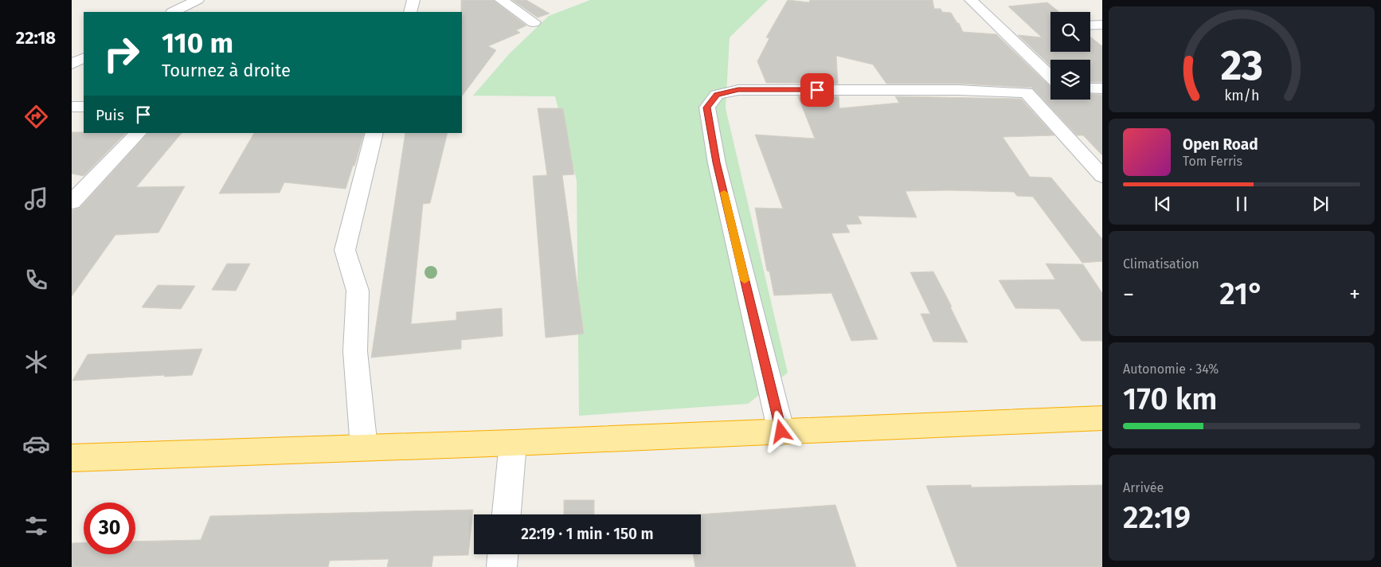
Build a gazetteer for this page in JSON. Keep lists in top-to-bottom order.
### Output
{
  "page": {
    "tabs": "22:18",
    "turn": ["110 m", "Tournez à droite"],
    "then": "Puis",
    "song": ["Open Road", "Tom Ferris"],
    "tile": [
      "Climatisation",
      ["Autonomie · 34%", "170 km"],
      ["Arrivée", "22:19"]
    ],
    "heat": ["−", "21°", "+"],
    "limit": "30",
    "trip": "22:19 · 1 min · 150 m",
    "gauge": ["23", "km/h"]
  }
}
